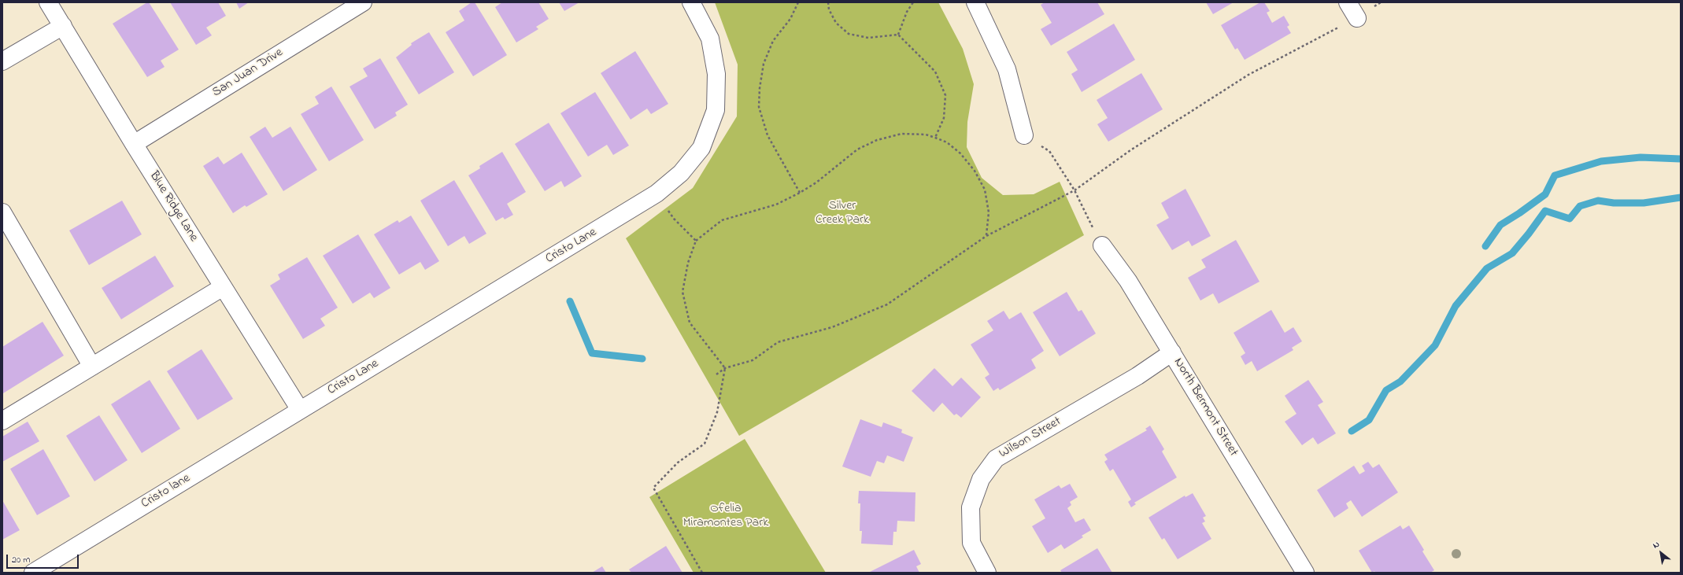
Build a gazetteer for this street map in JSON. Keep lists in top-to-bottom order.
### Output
{
  "streets": {
    "street": [
      "San Juan Drive",
      "Blue Ridge Lane",
      "Cristo Lane",
      "North Bermont Street",
      "Wilson Street",
      "Cristo lane"
    ]
  },
  "crossings": [
    ["San Juan Drive", "Blue Ridge Lane"],
    ["Blue Ridge Lane", "Cristo Lane"],
    ["Blue Ridge Lane", "Cristo lane"],
    ["Cristo Lane", "Cristo lane"],
    ["North Bermont Street", "Wilson Street"]
  ],
  "parks": ["Silver Creek Park", "Ofelia Miramontes Park"],
  "scale_bar": "20 m",
  "north": "top left"
}
